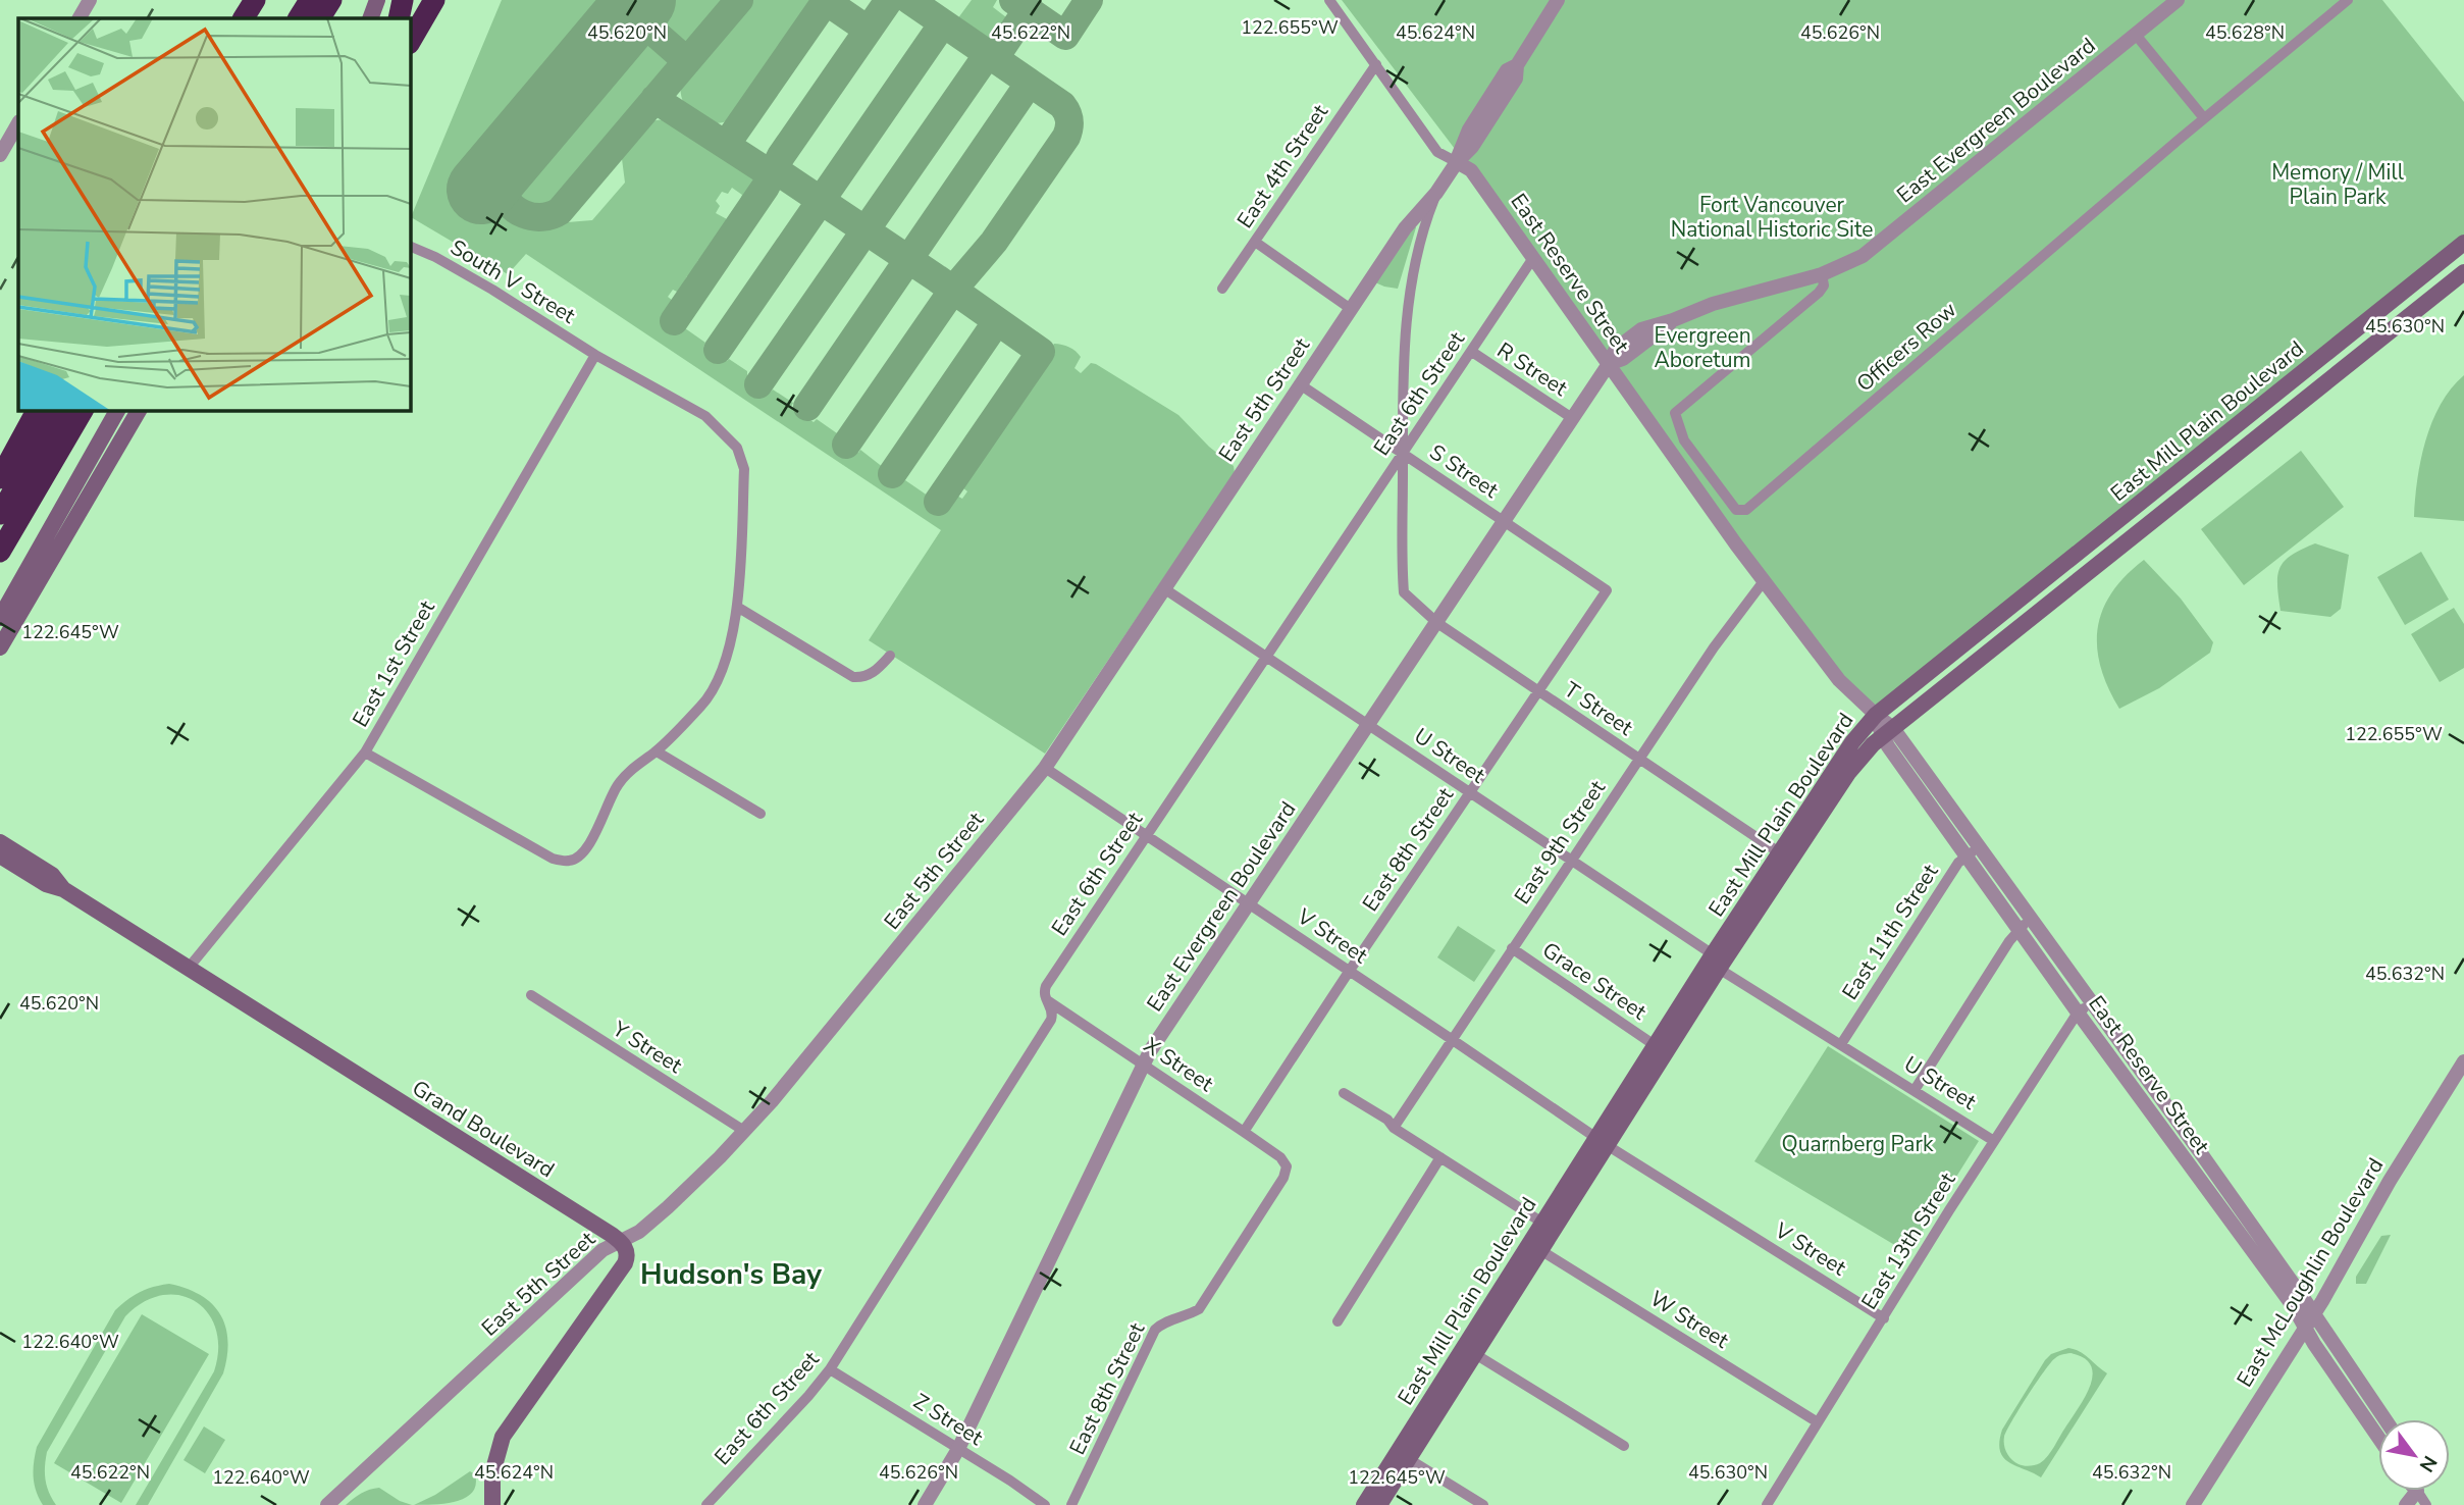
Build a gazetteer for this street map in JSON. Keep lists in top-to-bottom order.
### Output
{
  "streets": {
    "main road": ["East Mill Plain Boulevard", "Grand Boulevard"],
    "street": [
      "East Evergreen Boulevard",
      "East 4th Street",
      "East Reserve Street",
      "South V Street",
      "Officers Row",
      "R Street",
      "East 6th Street",
      "East 5th Street",
      "S Street",
      "East 1st Street",
      "T Street",
      "U Street",
      "East 9th Street",
      "East 8th Street",
      "East 11th Street",
      "V Street",
      "Grace Street",
      "Y Street",
      "X Street",
      "East 13th Street",
      "East McLoughlin Boulevard",
      "W Street",
      "Z Street"
    ]
  },
  "crossings": [
    ["East Evergreen Boulevard", "East Reserve Street"],
    ["East Evergreen Boulevard", "Officers Row"],
    ["East Evergreen Boulevard", "R Street"],
    ["East Evergreen Boulevard", "S Street"],
    ["East Evergreen Boulevard", "T Street"],
    ["East Evergreen Boulevard", "U Street"],
    ["East Evergreen Boulevard", "V Street"],
    ["East Evergreen Boulevard", "X Street"],
    ["East Evergreen Boulevard", "Z Street"],
    ["East 4th Street", "East Reserve Street"],
    ["East Reserve Street", "East 6th Street"],
    ["East Reserve Street", "East 5th Street"],
    ["East Reserve Street", "East Mill Plain Boulevard"],
    ["East Reserve Street", "East 9th Street"],
    ["East Reserve Street", "East 11th Street"],
    ["East Reserve Street", "East 13th Street"],
    ["East Reserve Street", "East McLoughlin Boulevard"],
    ["South V Street", "East 1st Street"],
    ["R Street", "East 6th Street"],
    ["East 6th Street", "S Street"],
    ["East 6th Street", "T Street"],
    ["East 6th Street", "U Street"],
    ["East 6th Street", "V Street"],
    ["East 6th Street", "X Street"],
    ["East 6th Street", "Z Street"],
    ["East 5th Street", "S Street"],
    ["East 5th Street", "U Street"],
    ["East 5th Street", "V Street"],
    ["East 5th Street", "Y Street"],
    ["East 5th Street", "Grand Boulevard"],
    ["East Mill Plain Boulevard", "T Street"],
    ["East Mill Plain Boulevard", "U Street"],
    ["East Mill Plain Boulevard", "V Street"],
    ["East Mill Plain Boulevard", "Grace Street"],
    ["East Mill Plain Boulevard", "W Street"],
    ["S Street", "T Street"],
    ["S Street", "East 8th Street"],
    ["East 1st Street", "Grand Boulevard"],
    ["T Street", "East 9th Street"],
    ["T Street", "East 8th Street"],
    ["U Street", "East 9th Street"],
    ["U Street", "East 8th Street"],
    ["U Street", "East 11th Street"],
    ["U Street", "East 13th Street"],
    ["East 9th Street", "V Street"],
    ["East 9th Street", "Grace Street"],
    ["East 8th Street", "V Street"],
    ["East 8th Street", "X Street"],
    ["V Street", "East 13th Street"],
    ["East 13th Street", "W Street"]
  ],
  "districts": ["Hudson's Bay"],
  "parks": [
    "Memory / Mill Plain Park",
    "Fort Vancouver National Historic Site",
    "Evergreen Aboretum",
    "Quarnberg Park"
  ],
  "north": "bottom right",
  "coordinates": [
    "122.655°W",
    "45.620°N",
    "45.622°N",
    "45.624°N",
    "45.626°N",
    "45.628°N",
    "45.630°N",
    "122.645°W",
    "45.632°N",
    "122.640°W"
  ]
}
